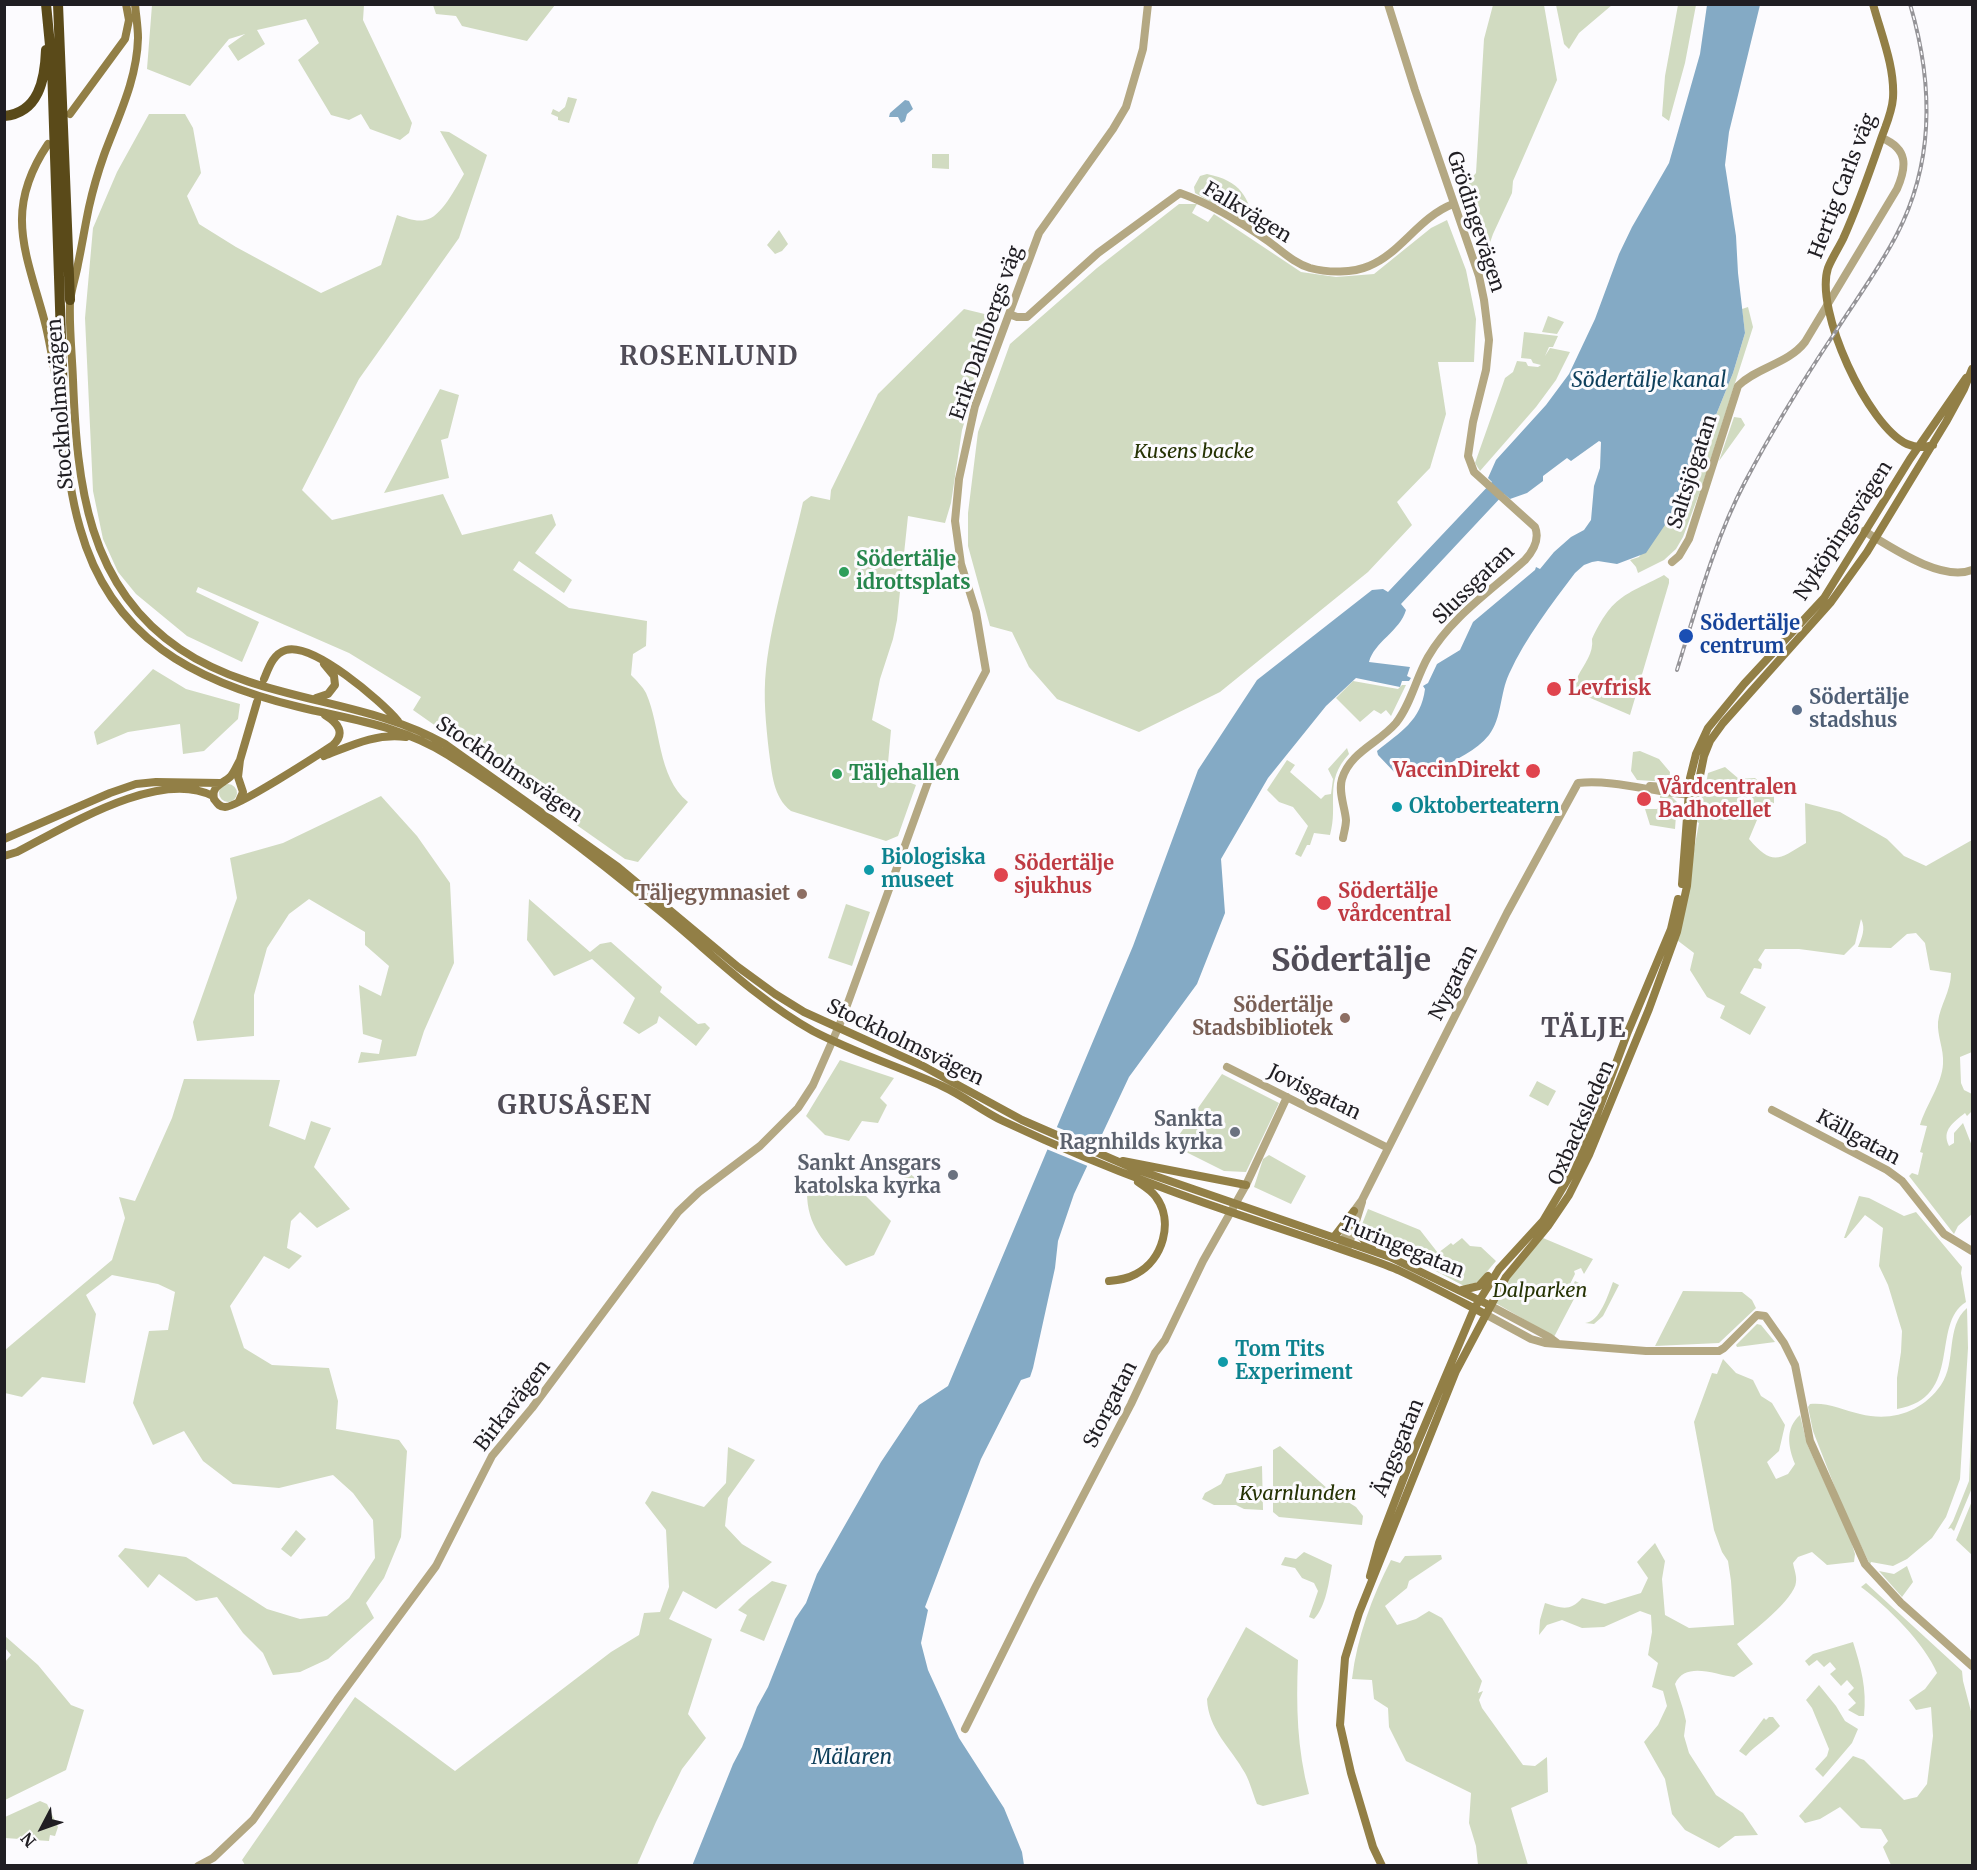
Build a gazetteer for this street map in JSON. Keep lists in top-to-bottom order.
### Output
{
  "streets": {
    "main road": [
      "Hertig Carls väg",
      "Stockholmsvägen",
      "Nyköpingsvägen",
      "Oxbacksleden",
      "Turingegatan",
      "Ängsgatan"
    ],
    "street": [
      "Falkvägen",
      "Grödingevägen",
      "Erik Dahlbergs väg",
      "Saltsjögatan",
      "Slussgatan",
      "Nygatan",
      "Jovisgatan",
      "Källgatan",
      "Storgatan",
      "Birkavägen"
    ]
  },
  "crossings": [
    ["Hertig Carls väg", "Saltsjögatan"],
    ["Hertig Carls väg", "Nyköpingsvägen"],
    ["Falkvägen", "Grödingevägen"],
    ["Falkvägen", "Erik Dahlbergs väg"],
    ["Grödingevägen", "Slussgatan"],
    ["Erik Dahlbergs väg", "Stockholmsvägen"],
    ["Erik Dahlbergs väg", "Birkavägen"],
    ["Stockholmsvägen", "Birkavägen"],
    ["Nyköpingsvägen", "Nygatan"],
    ["Nyköpingsvägen", "Oxbacksleden"],
    ["Nygatan", "Jovisgatan"],
    ["Nygatan", "Oxbacksleden"],
    ["Nygatan", "Turingegatan"],
    ["Jovisgatan", "Storgatan"],
    ["Oxbacksleden", "Turingegatan"],
    ["Oxbacksleden", "Ängsgatan"],
    ["Turingegatan", "Ängsgatan"]
  ],
  "districts": [
    "ROSENLUND",
    "Södertälje",
    "TÄLJE",
    "GRUSÅSEN"
  ],
  "water": ["Södertälje kanal", "Mälaren"],
  "parks": ["Kusens backe", "Dalparken", "Kvarnlunden"],
  "places": [
    "Södertälje idrottsplats",
    "Södertälje centrum",
    "Levfrisk",
    "Södertälje stadshus",
    "VaccinDirekt",
    "Täljehallen",
    "Vårdcentralen Badhotellet",
    "Oktoberteatern",
    "Biologiska museet",
    "Södertälje sjukhus",
    "Täljegymnasiet",
    "Södertälje vårdcentral",
    "Södertälje Stadsbibliotek",
    "Sankta Ragnhilds kyrka",
    "Sankt Ansgars katolska kyrka",
    "Tom Tits Experiment"
  ],
  "north": "bottom left"
}
